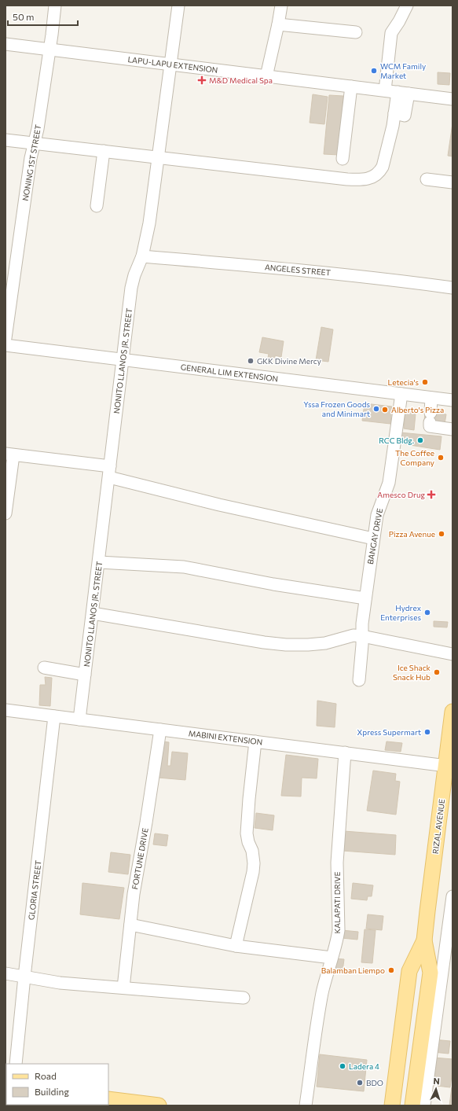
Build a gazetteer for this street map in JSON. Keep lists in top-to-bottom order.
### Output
{
  "streets": {
    "main road": ["RIZAL AVENUE"],
    "street": [
      "LAPU-LAPU EXTENSION",
      "NONING 1ST STREET",
      "ANGELES STREET",
      "NONITO LLANOS JR. STREET",
      "GENERAL LIM EXTENSION",
      "BANGAY DRIVE",
      "MABINI EXTENSION",
      "FORTUNE DRIVE",
      "GLORIA STREET",
      "KALAPATI DRIVE"
    ]
  },
  "crossings": [
    ["LAPU-LAPU EXTENSION", "NONING 1ST STREET"],
    ["LAPU-LAPU EXTENSION", "NONITO LLANOS JR. STREET"],
    ["ANGELES STREET", "NONITO LLANOS JR. STREET"],
    ["NONITO LLANOS JR. STREET", "GENERAL LIM EXTENSION"],
    ["NONITO LLANOS JR. STREET", "MABINI EXTENSION"],
    ["GENERAL LIM EXTENSION", "BANGAY DRIVE"],
    ["MABINI EXTENSION", "RIZAL AVENUE"],
    ["MABINI EXTENSION", "FORTUNE DRIVE"],
    ["MABINI EXTENSION", "GLORIA STREET"],
    ["MABINI EXTENSION", "KALAPATI DRIVE"]
  ],
  "places": {
    "other": [
      "WCM Family Market",
      "GKK Divine Mercy",
      "Letecia's",
      "Yssa Frozen Goods and Minimart",
      "Alberto's Pizza",
      "RCC Bldg.",
      "The Coffee Company",
      "Pizza Avenue",
      "Hydrex Enterprises",
      "Ice Shack Snack Hub",
      "Xpress Supermart",
      "Balamban Liempo",
      "Ladera 4",
      "BDO"
    ],
    "health": ["M&D Medical Spa", "Amesco Drug"]
  },
  "legend": ["Road", "Building"],
  "scale_bar": "50 m",
  "north": "top"
}
